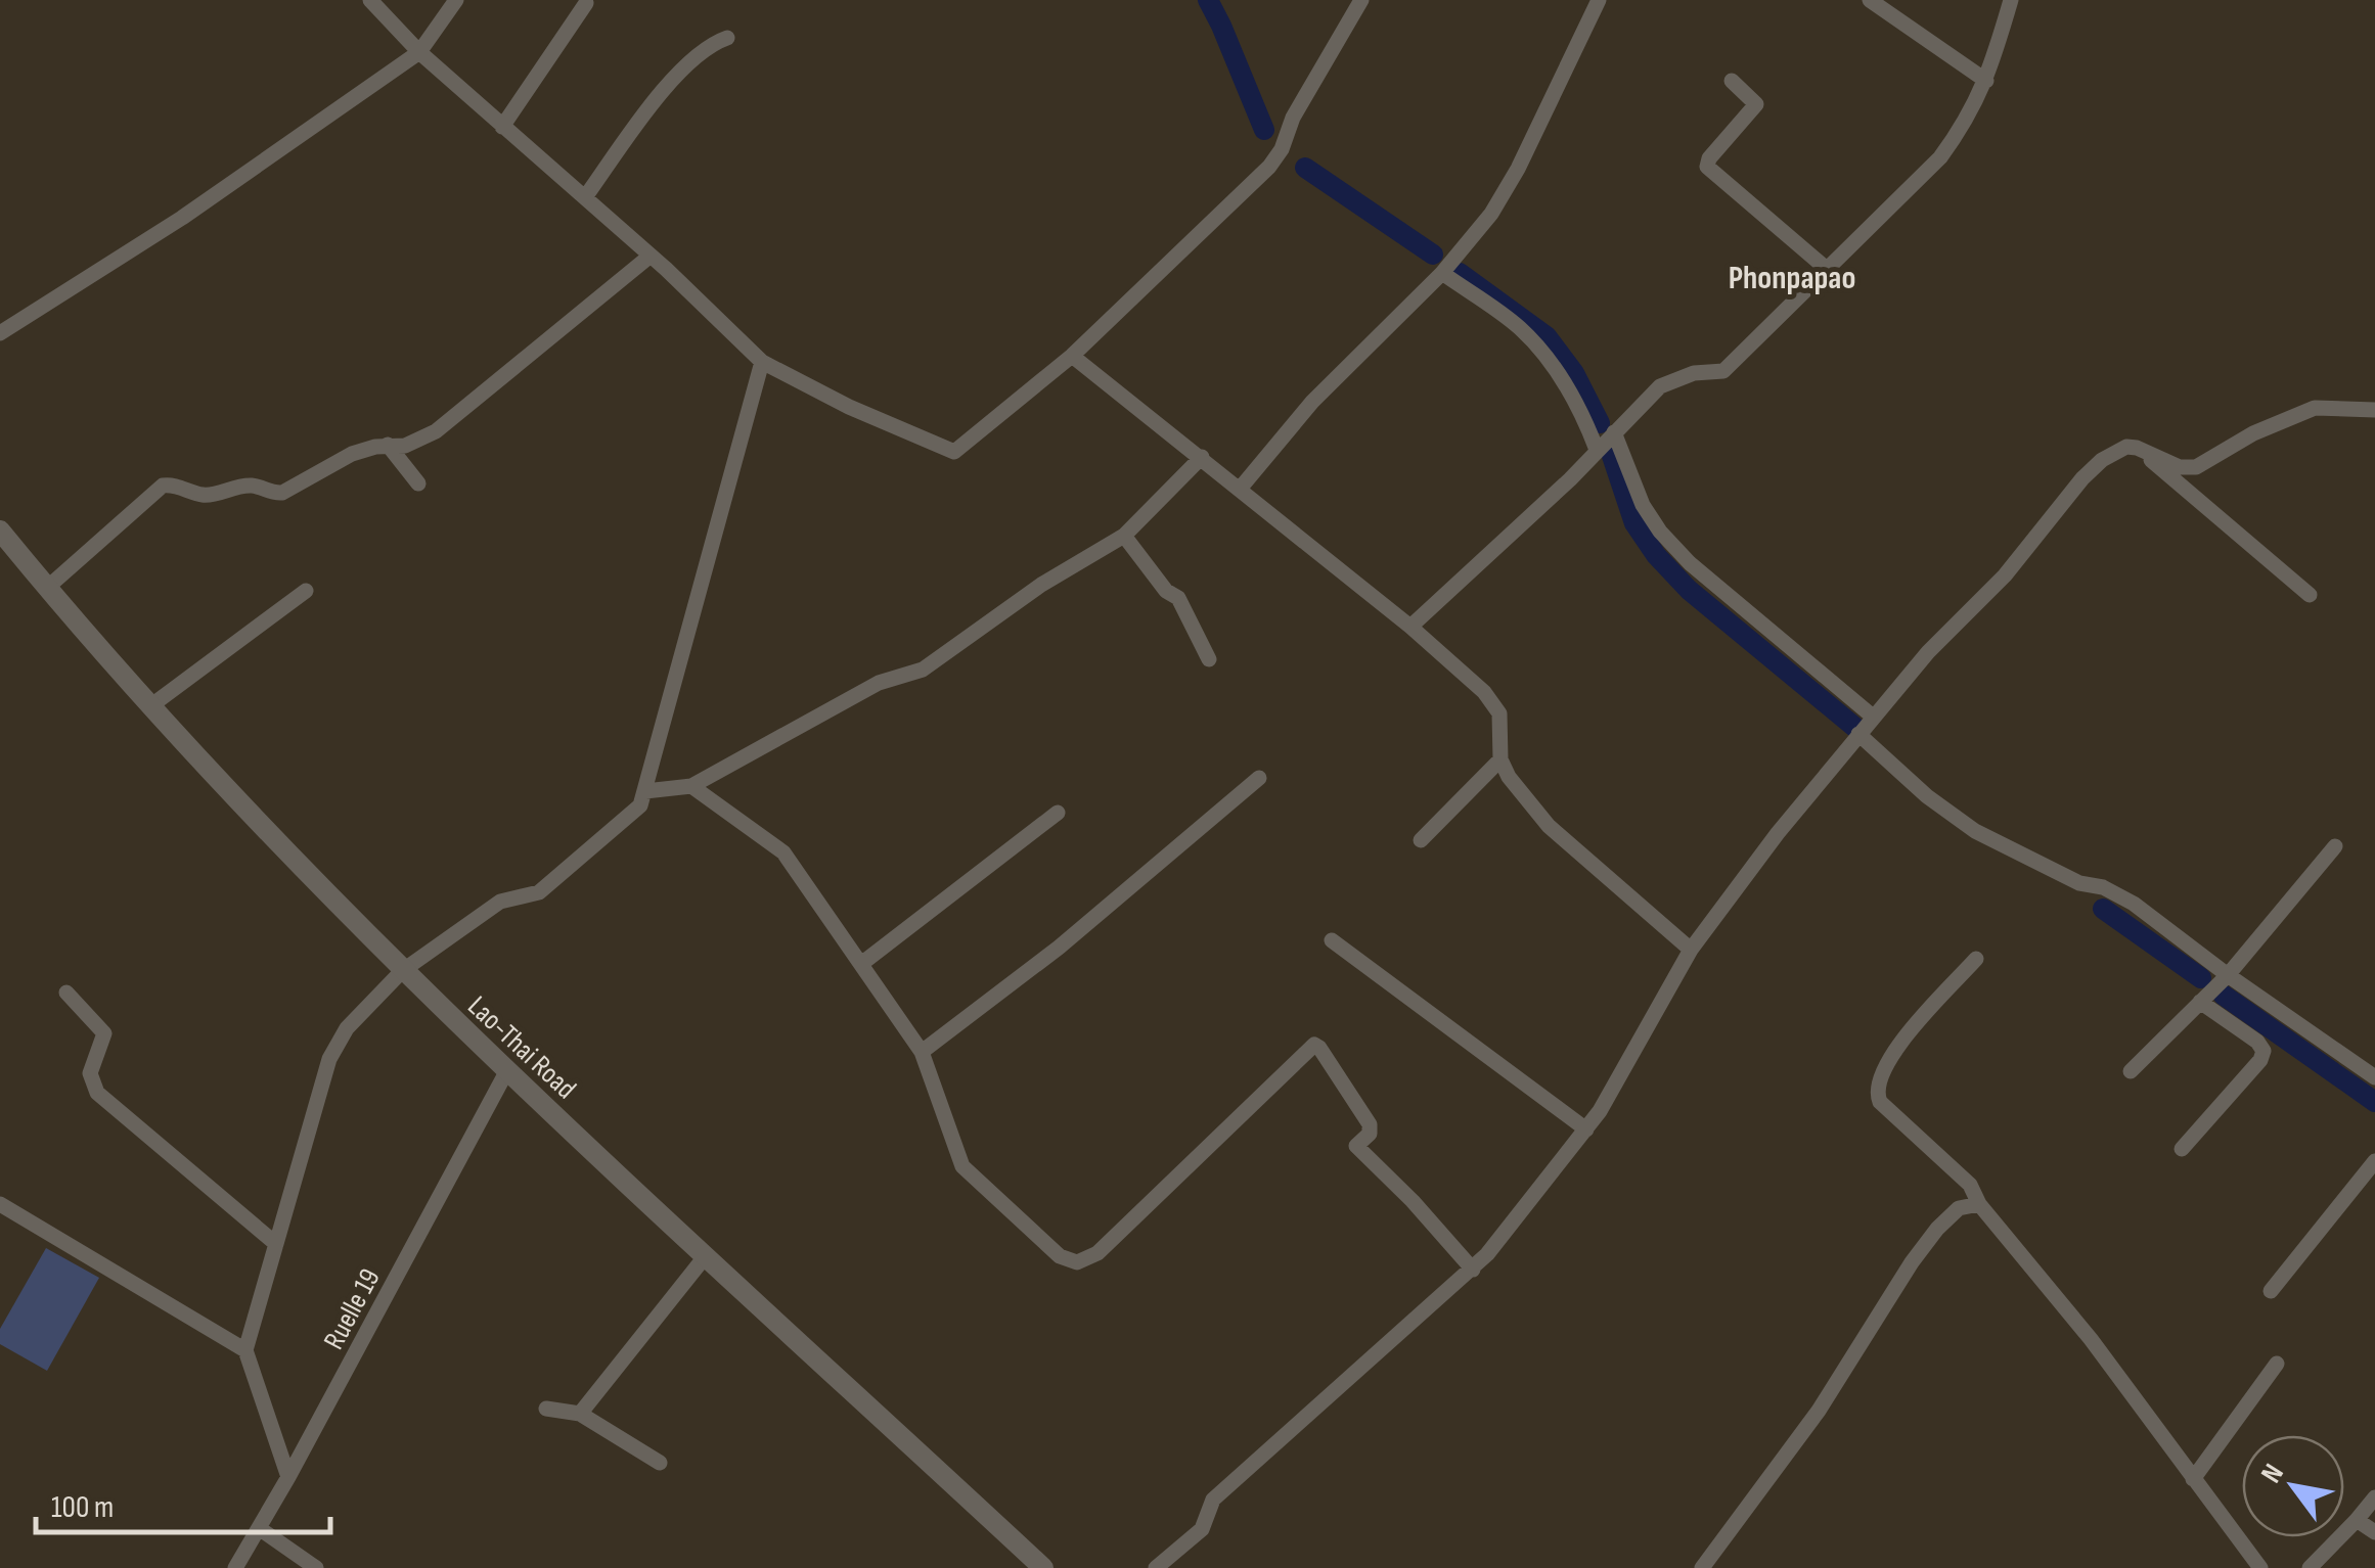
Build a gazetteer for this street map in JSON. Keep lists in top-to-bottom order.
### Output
{
  "streets": {
    "street": ["Lao-Thai Road", "Ruelle 19"]
  },
  "crossings": [
    ["Lao-Thai Road", "Ruelle 19"]
  ],
  "districts": ["Phonpapao"],
  "scale_bar": "100 m",
  "north": "top left"
}
